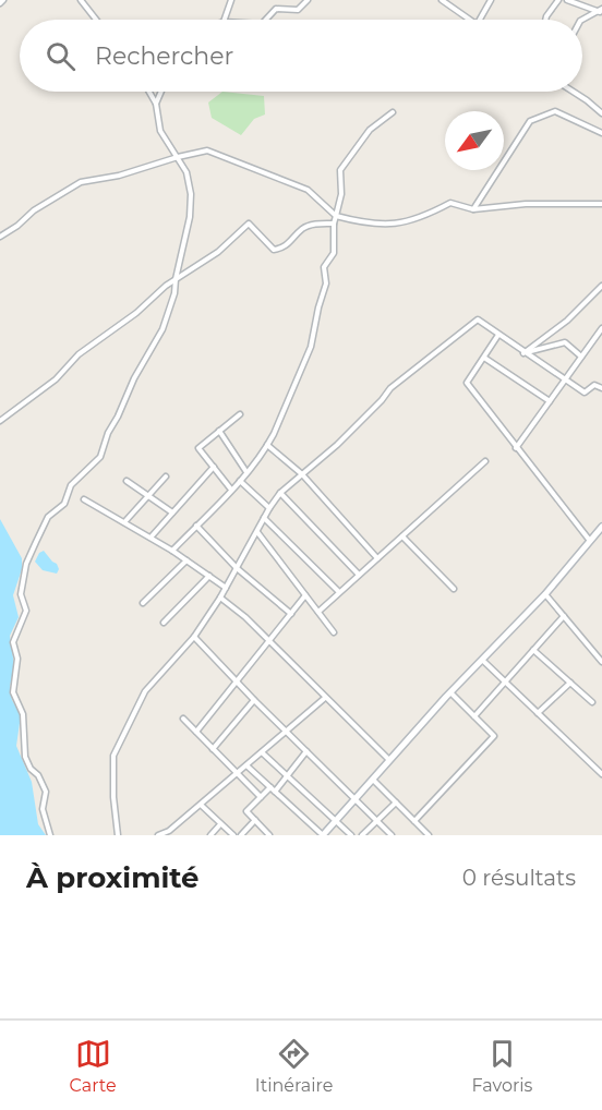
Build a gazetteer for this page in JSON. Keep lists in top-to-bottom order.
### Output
{
  "north": "bottom left",
  "page": {
    "search": "Rechercher",
    "heading": ["À proximité", "0 résultats"],
    "nav": ["Carte", "Itinéraire", "Favoris"]
  }
}
